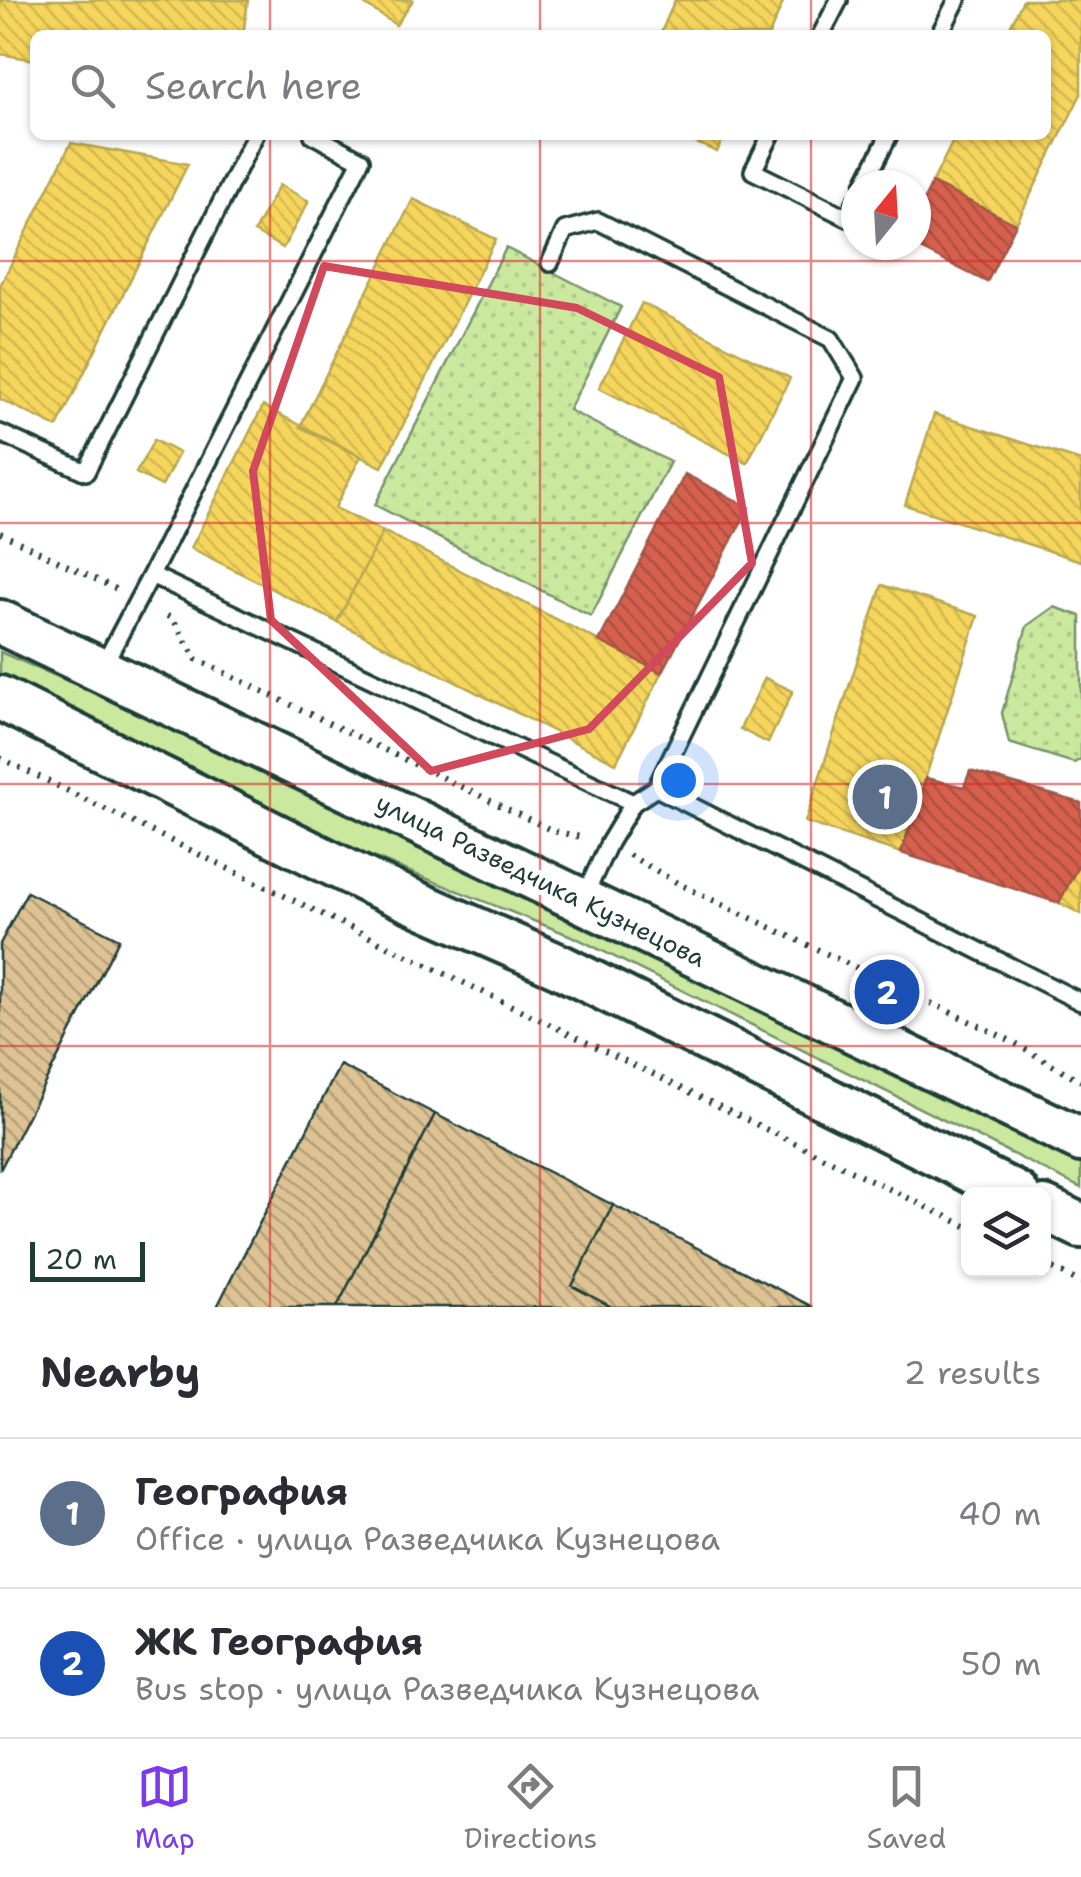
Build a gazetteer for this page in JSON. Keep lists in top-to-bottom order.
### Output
{
  "streets": {
    "main road": ["улица Разведчика Кузнецова"]
  },
  "scale_bar": "20 m",
  "north": "top",
  "page": {
    "search": "Search here",
    "pins": ["1", "2"],
    "scale": "20 m",
    "heading": ["Nearby", "2 results"],
    "list": [
      {
        "mark": "1",
        "name": "География",
        "note": "Office · улица Разведчика Кузнецова",
        "value": "40 m"
      },
      {
        "mark": "2",
        "name": "ЖК География",
        "note": "Bus stop · улица Разведчика Кузнецова",
        "value": "50 m"
      }
    ],
    "nav": ["Map", "Directions", "Saved"]
  }
}
